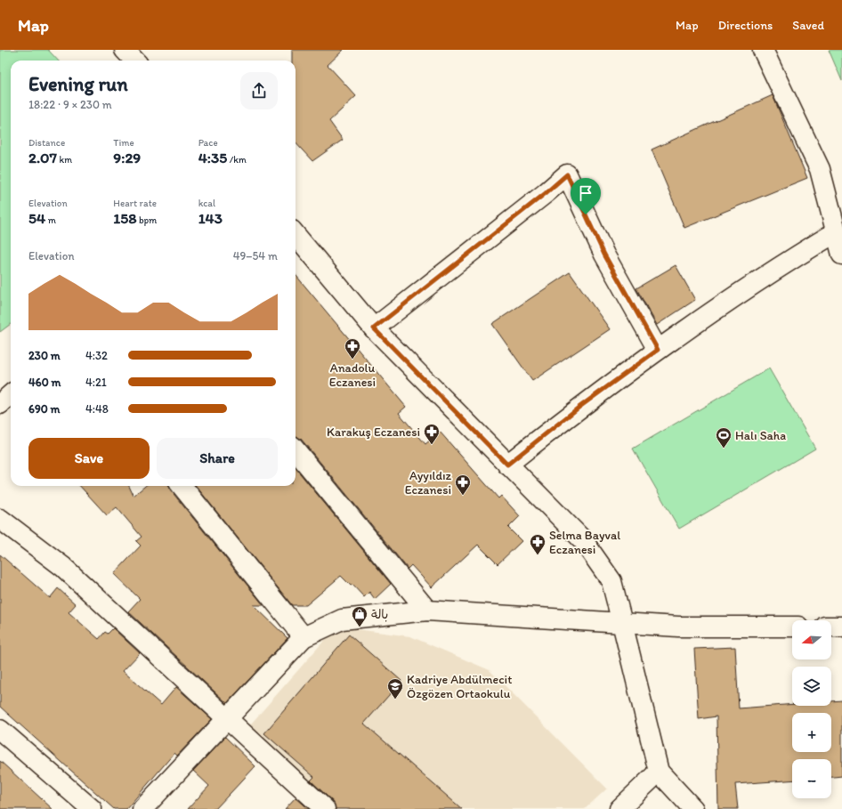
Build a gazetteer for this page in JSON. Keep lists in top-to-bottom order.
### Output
{
  "places": {
    "pharmacy": [
      "Anadolu Eczanesi",
      "Karakuş Eczanesi",
      "Ayyıldız Eczanesi",
      "Selma Bayval Eczanesi"
    ],
    "sports": ["Halı Saha"],
    "shop": ["بالة"],
    "school or university": ["Kadriye Abdülmecit Özgözen Ortaokulu"]
  },
  "north": "left",
  "page": {
    "header": "Map",
    "nav": ["Map", "Directions", "Saved"],
    "heading": ["Evening run", "18:22 · 9 × 230 m"],
    "stats": [
      ["Distance", "2.07 km"],
      ["Time", "9:29"],
      ["Pace", "4:35 /km"],
      ["Elevation", "54 m"],
      ["Heart rate", "158 bpm"],
      ["kcal", "143"]
    ],
    "chart": ["Elevation", "49–54 m"],
    "list": [
      {
        "name": "230 m",
        "note": "4:32"
      },
      {
        "name": "460 m",
        "note": "4:21"
      },
      {
        "name": "690 m",
        "note": "4:48"
      }
    ],
    "buttons": ["Save", "Share"],
    "map_buttons": ["+", "−"]
  }
}
